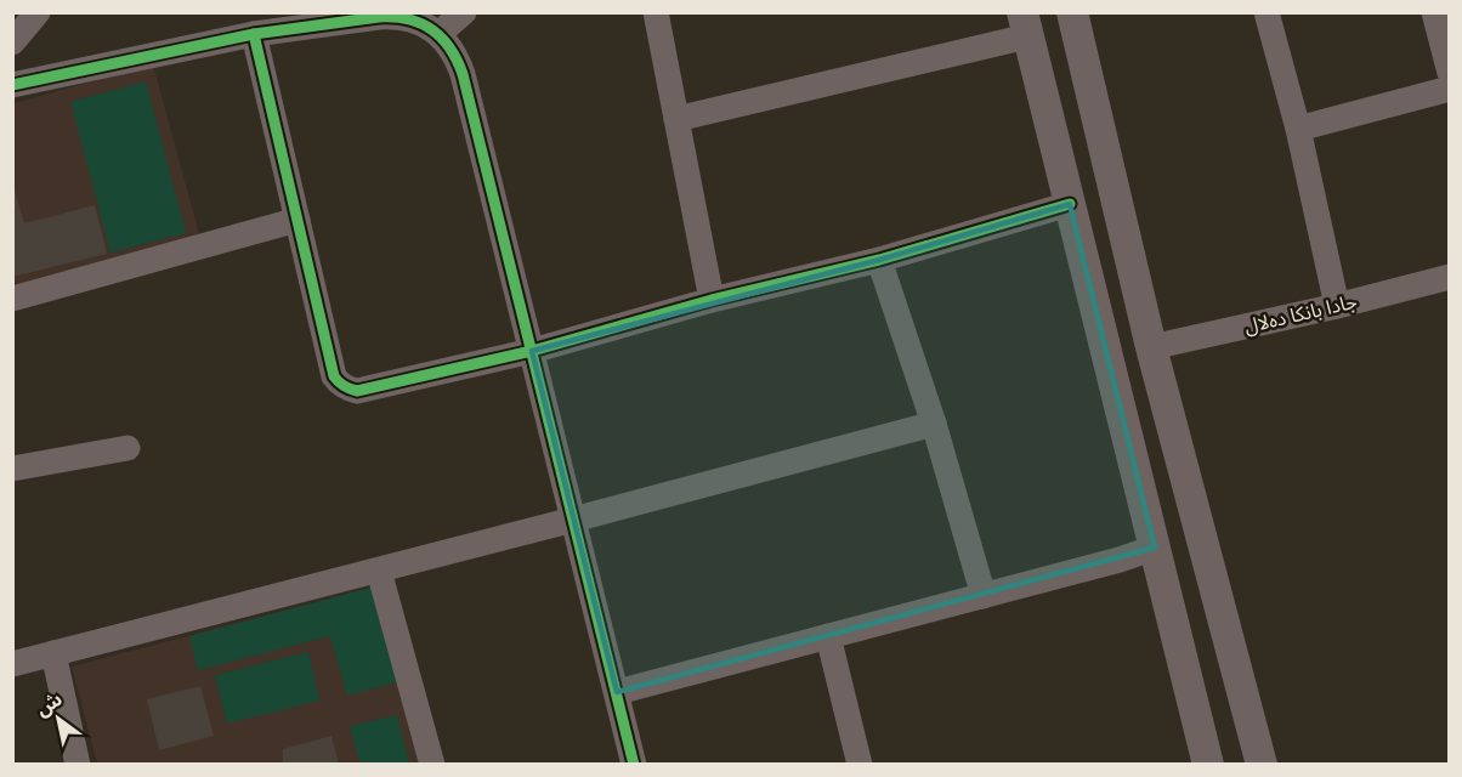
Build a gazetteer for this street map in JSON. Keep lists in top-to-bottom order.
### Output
{
  "streets": {
    "street": ["جادا بانكا ده‌لال"]
  },
  "north": "top left"
}
